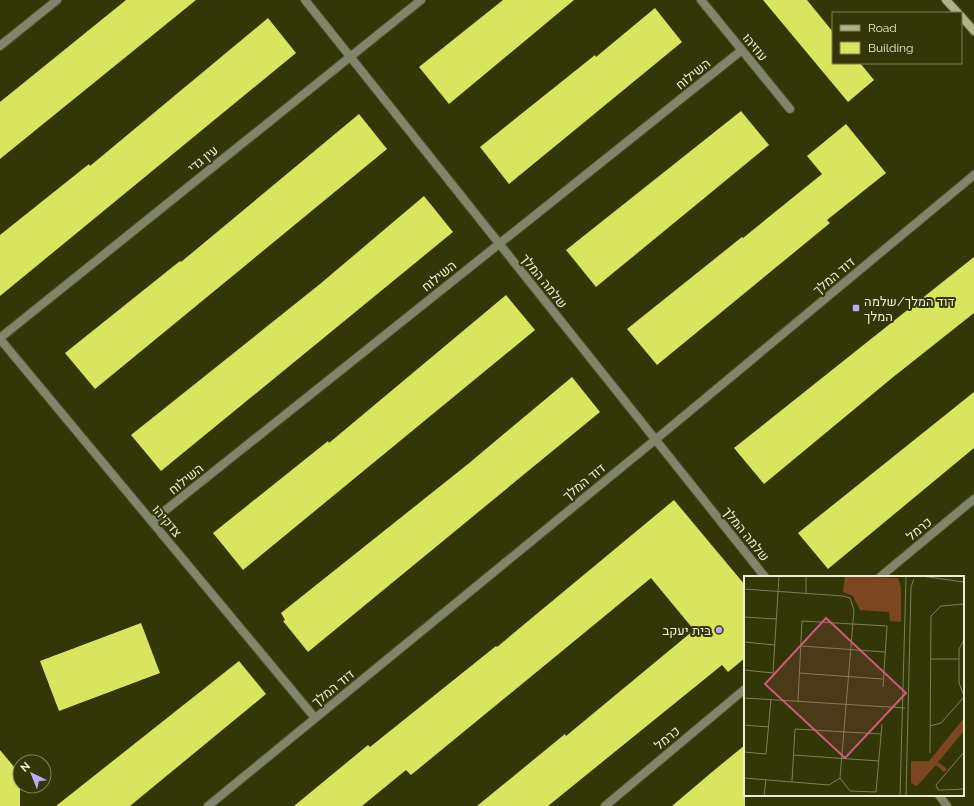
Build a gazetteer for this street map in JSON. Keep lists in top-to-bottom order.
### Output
{
  "streets": {
    "street": [
      "עוזיהו",
      "השילוח",
      "עין גדי",
      "דוד המלך",
      "שלמה המלך",
      "צדקיהו",
      "כרמל"
    ]
  },
  "crossings": [
    ["עוזיהו", "השילוח"],
    ["השילוח", "שלמה המלך"],
    ["השילוח", "צדקיהו"],
    ["עין גדי", "שלמה המלך"],
    ["עין גדי", "צדקיהו"],
    ["דוד המלך", "שלמה המלך"],
    ["דוד המלך", "צדקיהו"]
  ],
  "places": {
    "transit": ["דוד המלך/שלמה המלך"],
    "other": ["בית יעקב"]
  },
  "legend": ["Road", "Building"],
  "north": "top left"
}
